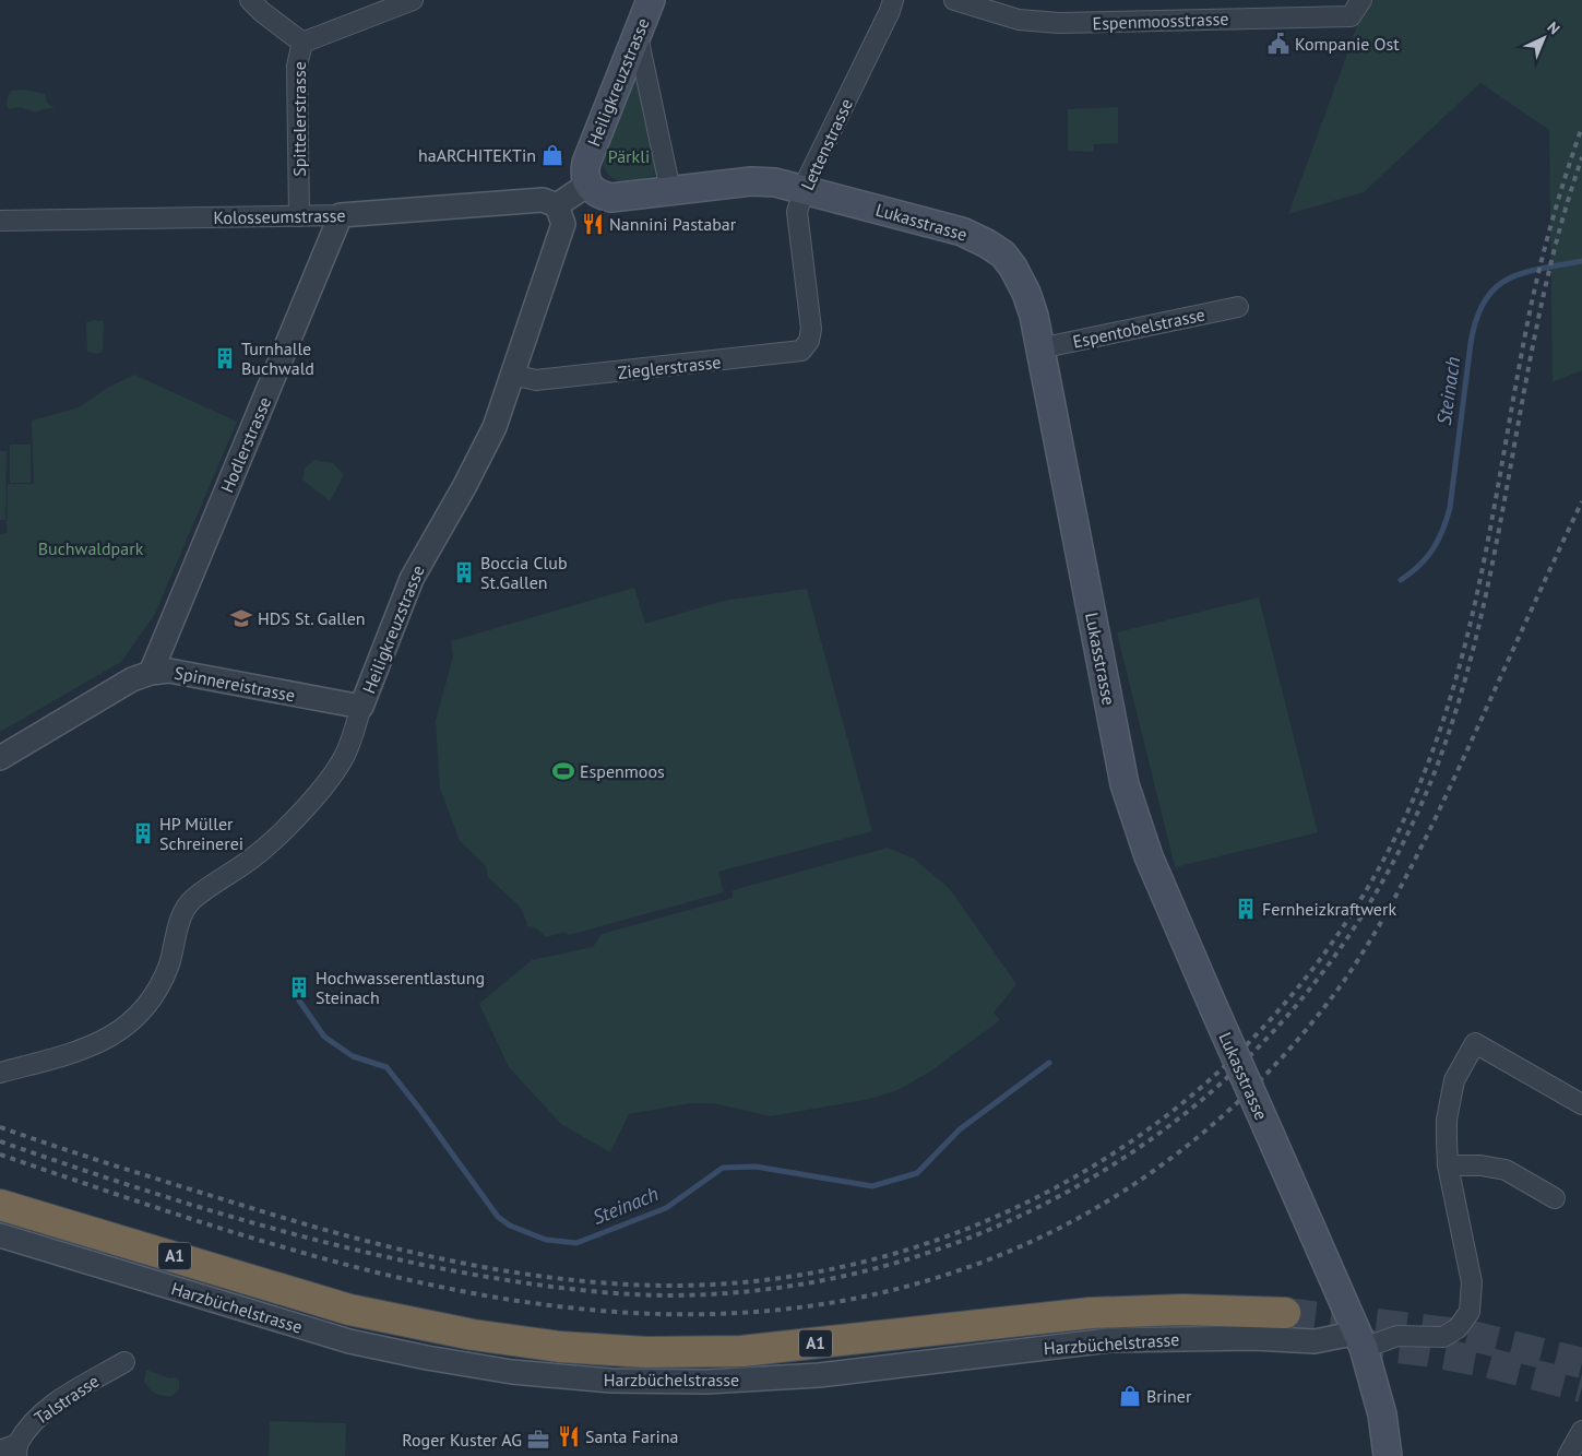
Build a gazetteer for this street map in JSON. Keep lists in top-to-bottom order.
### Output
{
  "streets": {
    "highway": ["A1"],
    "main road": ["Heiligkreuzstrasse", "Lukasstrasse"],
    "street": [
      "Espenmoosstrasse",
      "Spittelerstrasse",
      "Lettenstrasse",
      "Kolosseumstrasse",
      "Espentobelstrasse",
      "Zieglerstrasse",
      "Hodlerstrasse",
      "Spinnereistrasse",
      "Harzbüchelstrasse",
      "Talstrasse"
    ]
  },
  "crossings": [
    ["Heiligkreuzstrasse", "Kolosseumstrasse"],
    ["Heiligkreuzstrasse", "Lukasstrasse"],
    ["Heiligkreuzstrasse", "Zieglerstrasse"],
    ["Heiligkreuzstrasse", "Spinnereistrasse"],
    ["Spittelerstrasse", "Kolosseumstrasse"],
    ["Lettenstrasse", "Lukasstrasse"],
    ["Lettenstrasse", "Zieglerstrasse"],
    ["Kolosseumstrasse", "Hodlerstrasse"],
    ["Lukasstrasse", "Espentobelstrasse"],
    ["Lukasstrasse", "Harzbüchelstrasse"],
    ["Hodlerstrasse", "Spinnereistrasse"]
  ],
  "water": ["Steinach"],
  "parks": ["Pärkli", "Buchwaldpark"],
  "places": {
    "public building": ["Kompanie Ost"],
    "shop": ["haARCHITEKTin", "Briner"],
    "restaurant": ["Nannini Pastabar", "Santa Farina"],
    "building": [
      "Turnhalle Buchwald",
      "Boccia Club St.Gallen",
      "HP Müller Schreinerei",
      "Fernheizkraftwerk",
      "Hochwasserentlastung Steinach"
    ],
    "school or university": ["HDS St. Gallen"],
    "sports": ["Espenmoos"],
    "office": ["Roger Kuster AG"]
  },
  "north": "top right"
}
